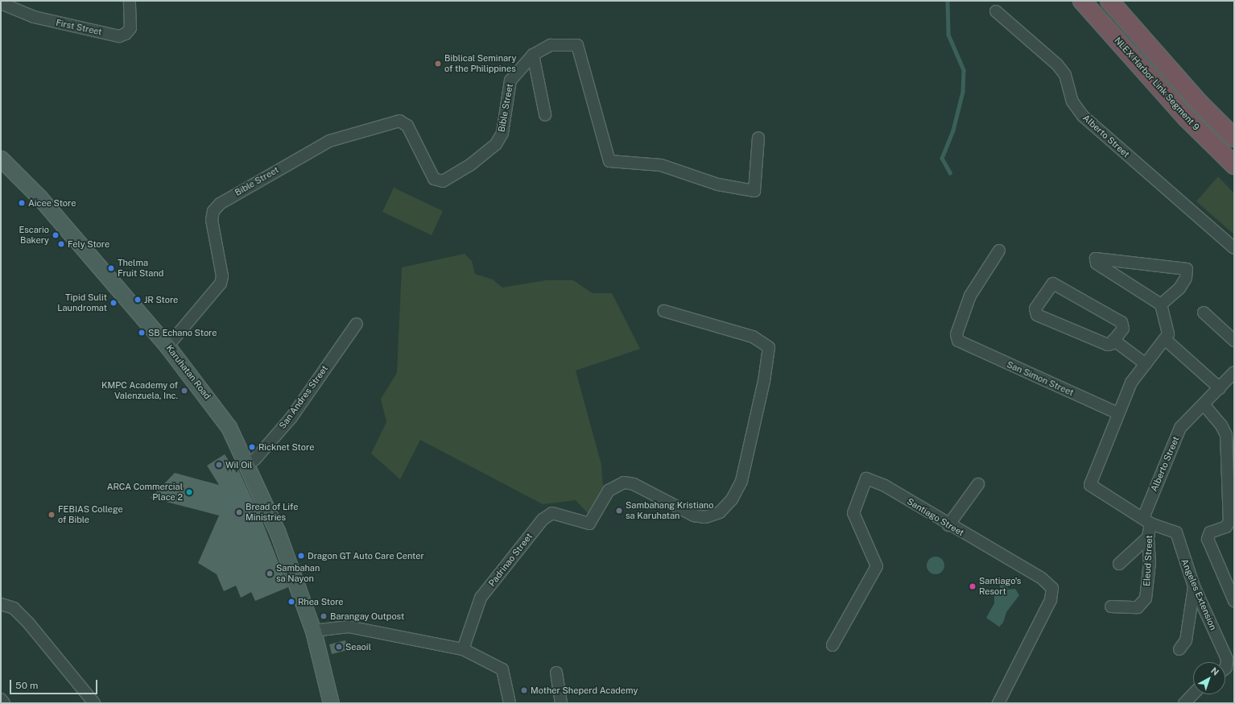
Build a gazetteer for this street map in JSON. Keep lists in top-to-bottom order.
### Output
{
  "streets": {
    "highway": ["NLEX Harbor Link Segment 9"],
    "main road": ["Karuhatan Road"],
    "street": [
      "First Street",
      "Bible Street",
      "Alberto Street",
      "San Simon Street",
      "San Andres Street",
      "Santiago Street",
      "Padrinao Street",
      "Eleud Street",
      "Angeles Extension"
    ]
  },
  "crossings": [
    ["Bible Street", "Karuhatan Road"],
    ["Alberto Street", "Eleud Street"],
    ["Alberto Street", "Angeles Extension"],
    ["Karuhatan Road", "San Andres Street"],
    ["San Simon Street", "Angeles Extension"],
    ["Eleud Street", "Angeles Extension"]
  ],
  "places": [
    "Biblical Seminary of the Philippines",
    "Aicee Store",
    "Escario Bakery",
    "Fely Store",
    "Thelma Fruit Stand",
    "JR Store",
    "Tipid Sulit Laundromat",
    "SB Echano Store",
    "KMPC Academy of Valenzuela, Inc.",
    "Ricknet Store",
    "Wil Oil",
    "ARCA Commercial Place 2",
    "Sambahang Kristiano sa Karuhatan",
    "Bread of Life Ministries",
    "FEBIAS College of Bible",
    "Dragon GT Auto Care Center",
    "Sambahan sa Nayon",
    "Santiago's Resort",
    "Rhea Store",
    "Barangay Outpost",
    "Seaoil",
    "Mother Sheperd Academy"
  ],
  "scale_bar": "50 m",
  "north": "top right"
}
